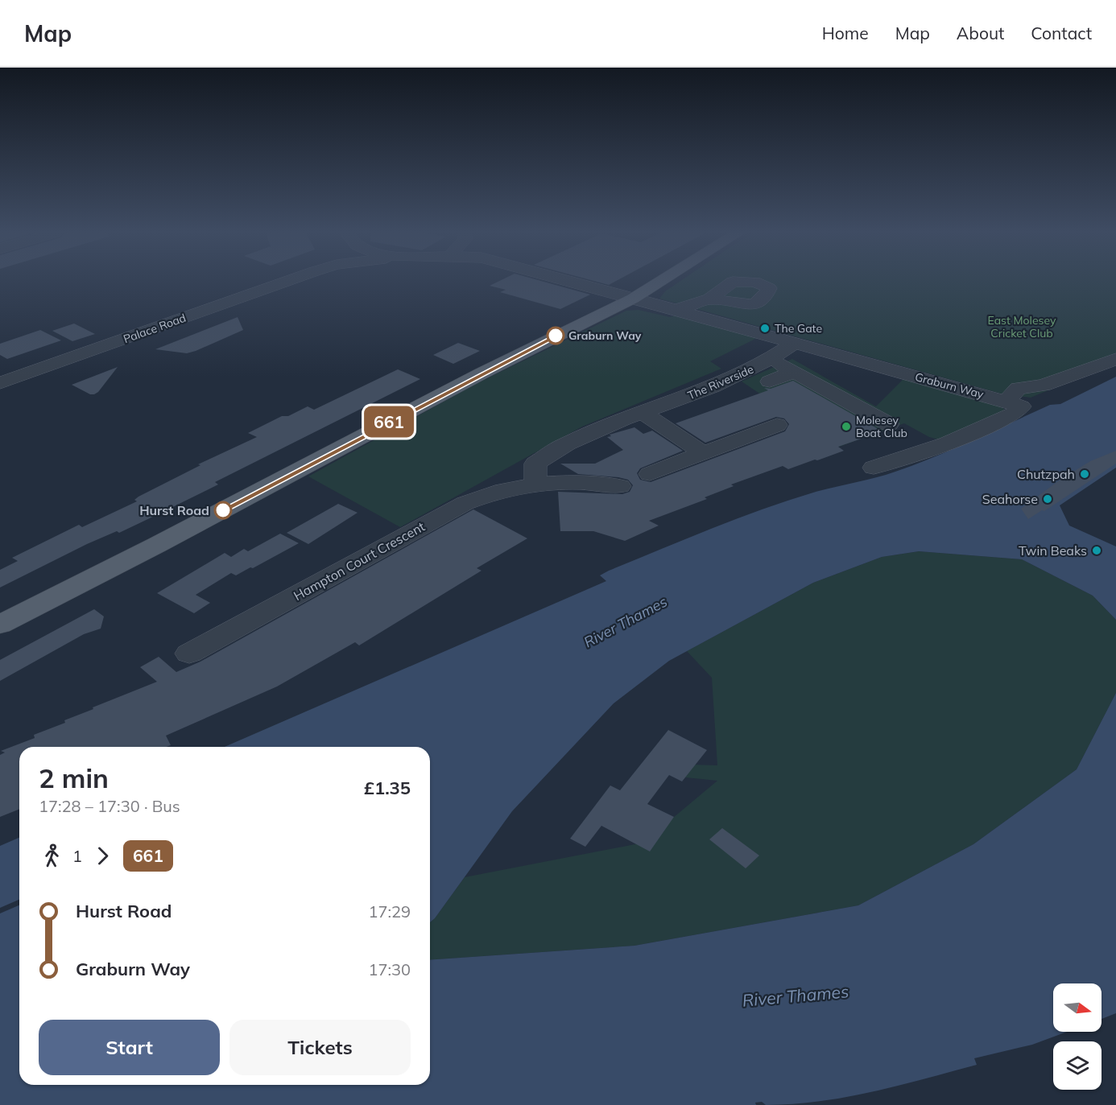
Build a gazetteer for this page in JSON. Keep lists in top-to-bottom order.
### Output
{
  "streets": {
    "street": [
      "Palace Road",
      "The Riverside",
      "Graburn Way",
      "Hampton Court Crescent"
    ]
  },
  "crossings": [
    ["The Riverside", "Graburn Way"],
    ["The Riverside", "Hampton Court Crescent"]
  ],
  "water": ["River Thames"],
  "parks": ["East Molesey Cricket Club"],
  "places": [
    "The Gate",
    "Graburn Way",
    "Molesey Boat Club",
    "Chutzpah",
    "Seahorse",
    "Hurst Road",
    "Twin Beaks"
  ],
  "lines": ["bus line 661"],
  "north": "right",
  "page": {
    "header": "Map",
    "nav": [
      "Home",
      "Map",
      "About",
      "Contact"
    ],
    "on_map": "661",
    "heading": ["2 min", "17:28 – 17:30 · Bus", "£1.35"],
    "legs": ["1", "661"],
    "list": [
      {
        "name": "Hurst Road",
        "value": "17:29"
      },
      {
        "name": "Graburn Way",
        "value": "17:30"
      }
    ],
    "buttons": ["Start", "Tickets"]
  }
}
